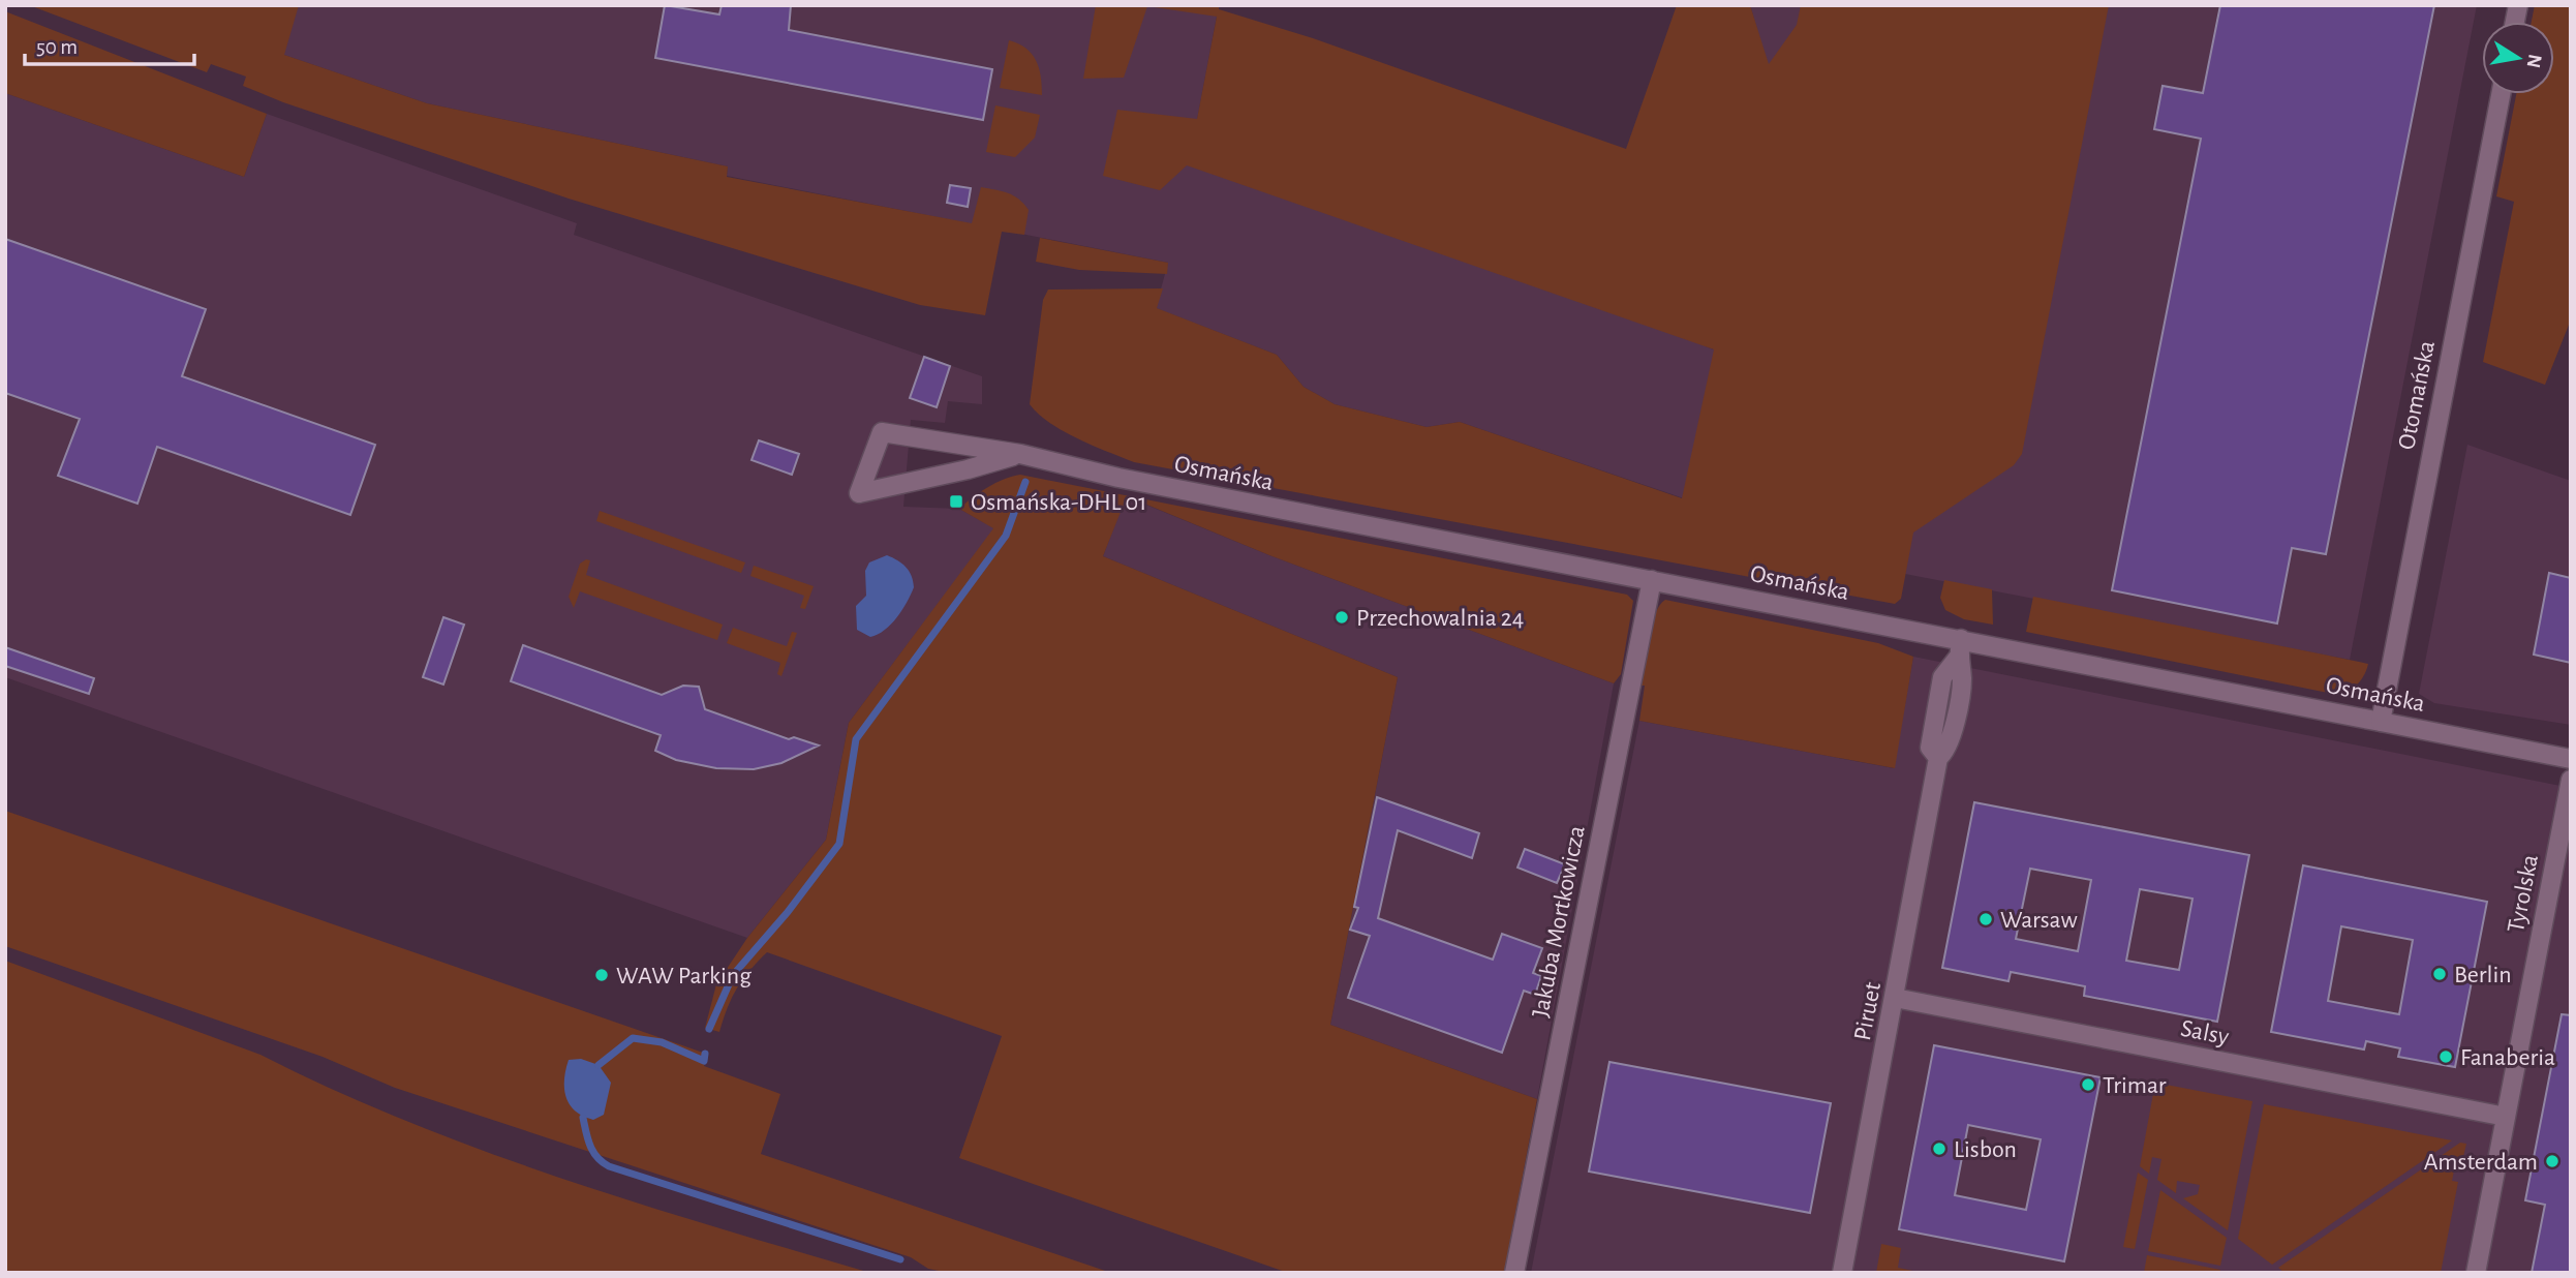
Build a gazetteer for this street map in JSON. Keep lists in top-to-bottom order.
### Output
{
  "streets": {
    "street": [
      "Otomańska",
      "Osmańska",
      "Tyrolska",
      "Jakuba Mortkowicza",
      "Piruet",
      "Salsy"
    ]
  },
  "crossings": [
    ["Otomańska", "Osmańska"],
    ["Osmańska", "Jakuba Mortkowicza"],
    ["Osmańska", "Piruet"],
    ["Tyrolska", "Salsy"],
    ["Piruet", "Salsy"]
  ],
  "places": {
    "transit": ["Osmańska-DHL 01"],
    "other": [
      "Przechowalnia 24",
      "Warsaw",
      "Berlin",
      "WAW Parking",
      "Fanaberia",
      "Trimar",
      "Lisbon",
      "Amsterdam"
    ]
  },
  "scale_bar": "50 m",
  "north": "right"
}
